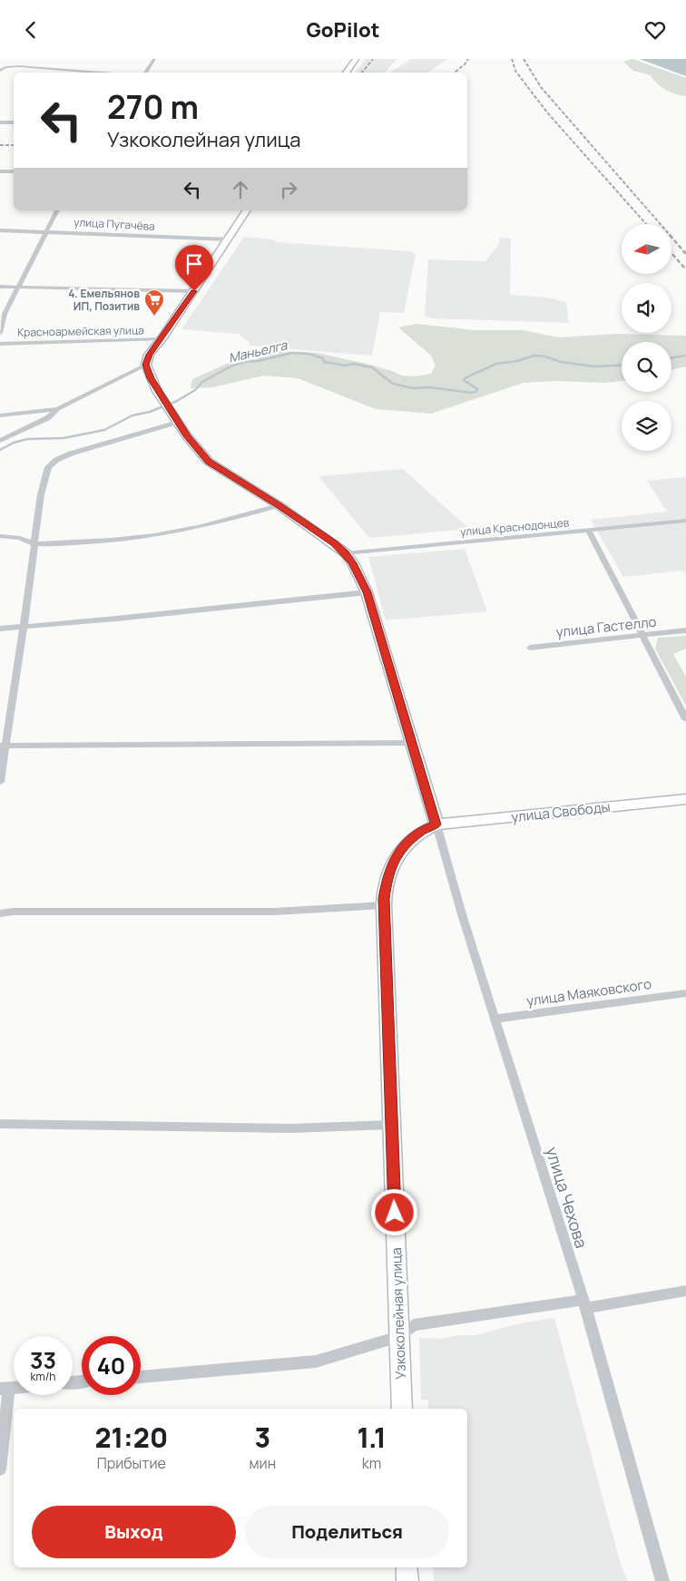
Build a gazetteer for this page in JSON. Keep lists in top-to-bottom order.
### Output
{
  "streets": {
    "street": [
      "улица Пугачёва",
      "Красноармейская улица",
      "улица Краснодонцев",
      "улица Гастелло",
      "улица Свободы",
      "улица Маяковского",
      "улица Чехова",
      "Узкоколейная улица"
    ]
  },
  "crossings": [
    ["улица Свободы", "улица Чехова"],
    ["улица Свободы", "Узкоколейная улица"],
    ["улица Маяковского", "улица Чехова"],
    ["улица Чехова", "Узкоколейная улица"]
  ],
  "water": ["Маньелга"],
  "places": {
    "supermarket": ["4. Емельянов ИП, Позитив"]
  },
  "north": "left",
  "page": {
    "header": "GoPilot",
    "turn": ["270 m", "Узкоколейная улица"],
    "speed": "33 km/h",
    "limit": "40",
    "eta": [
      "21:20",
      "Прибытие",
      "3",
      "мин",
      "1.1",
      "km"
    ],
    "buttons": ["Выход", "Поделиться"]
  }
}
